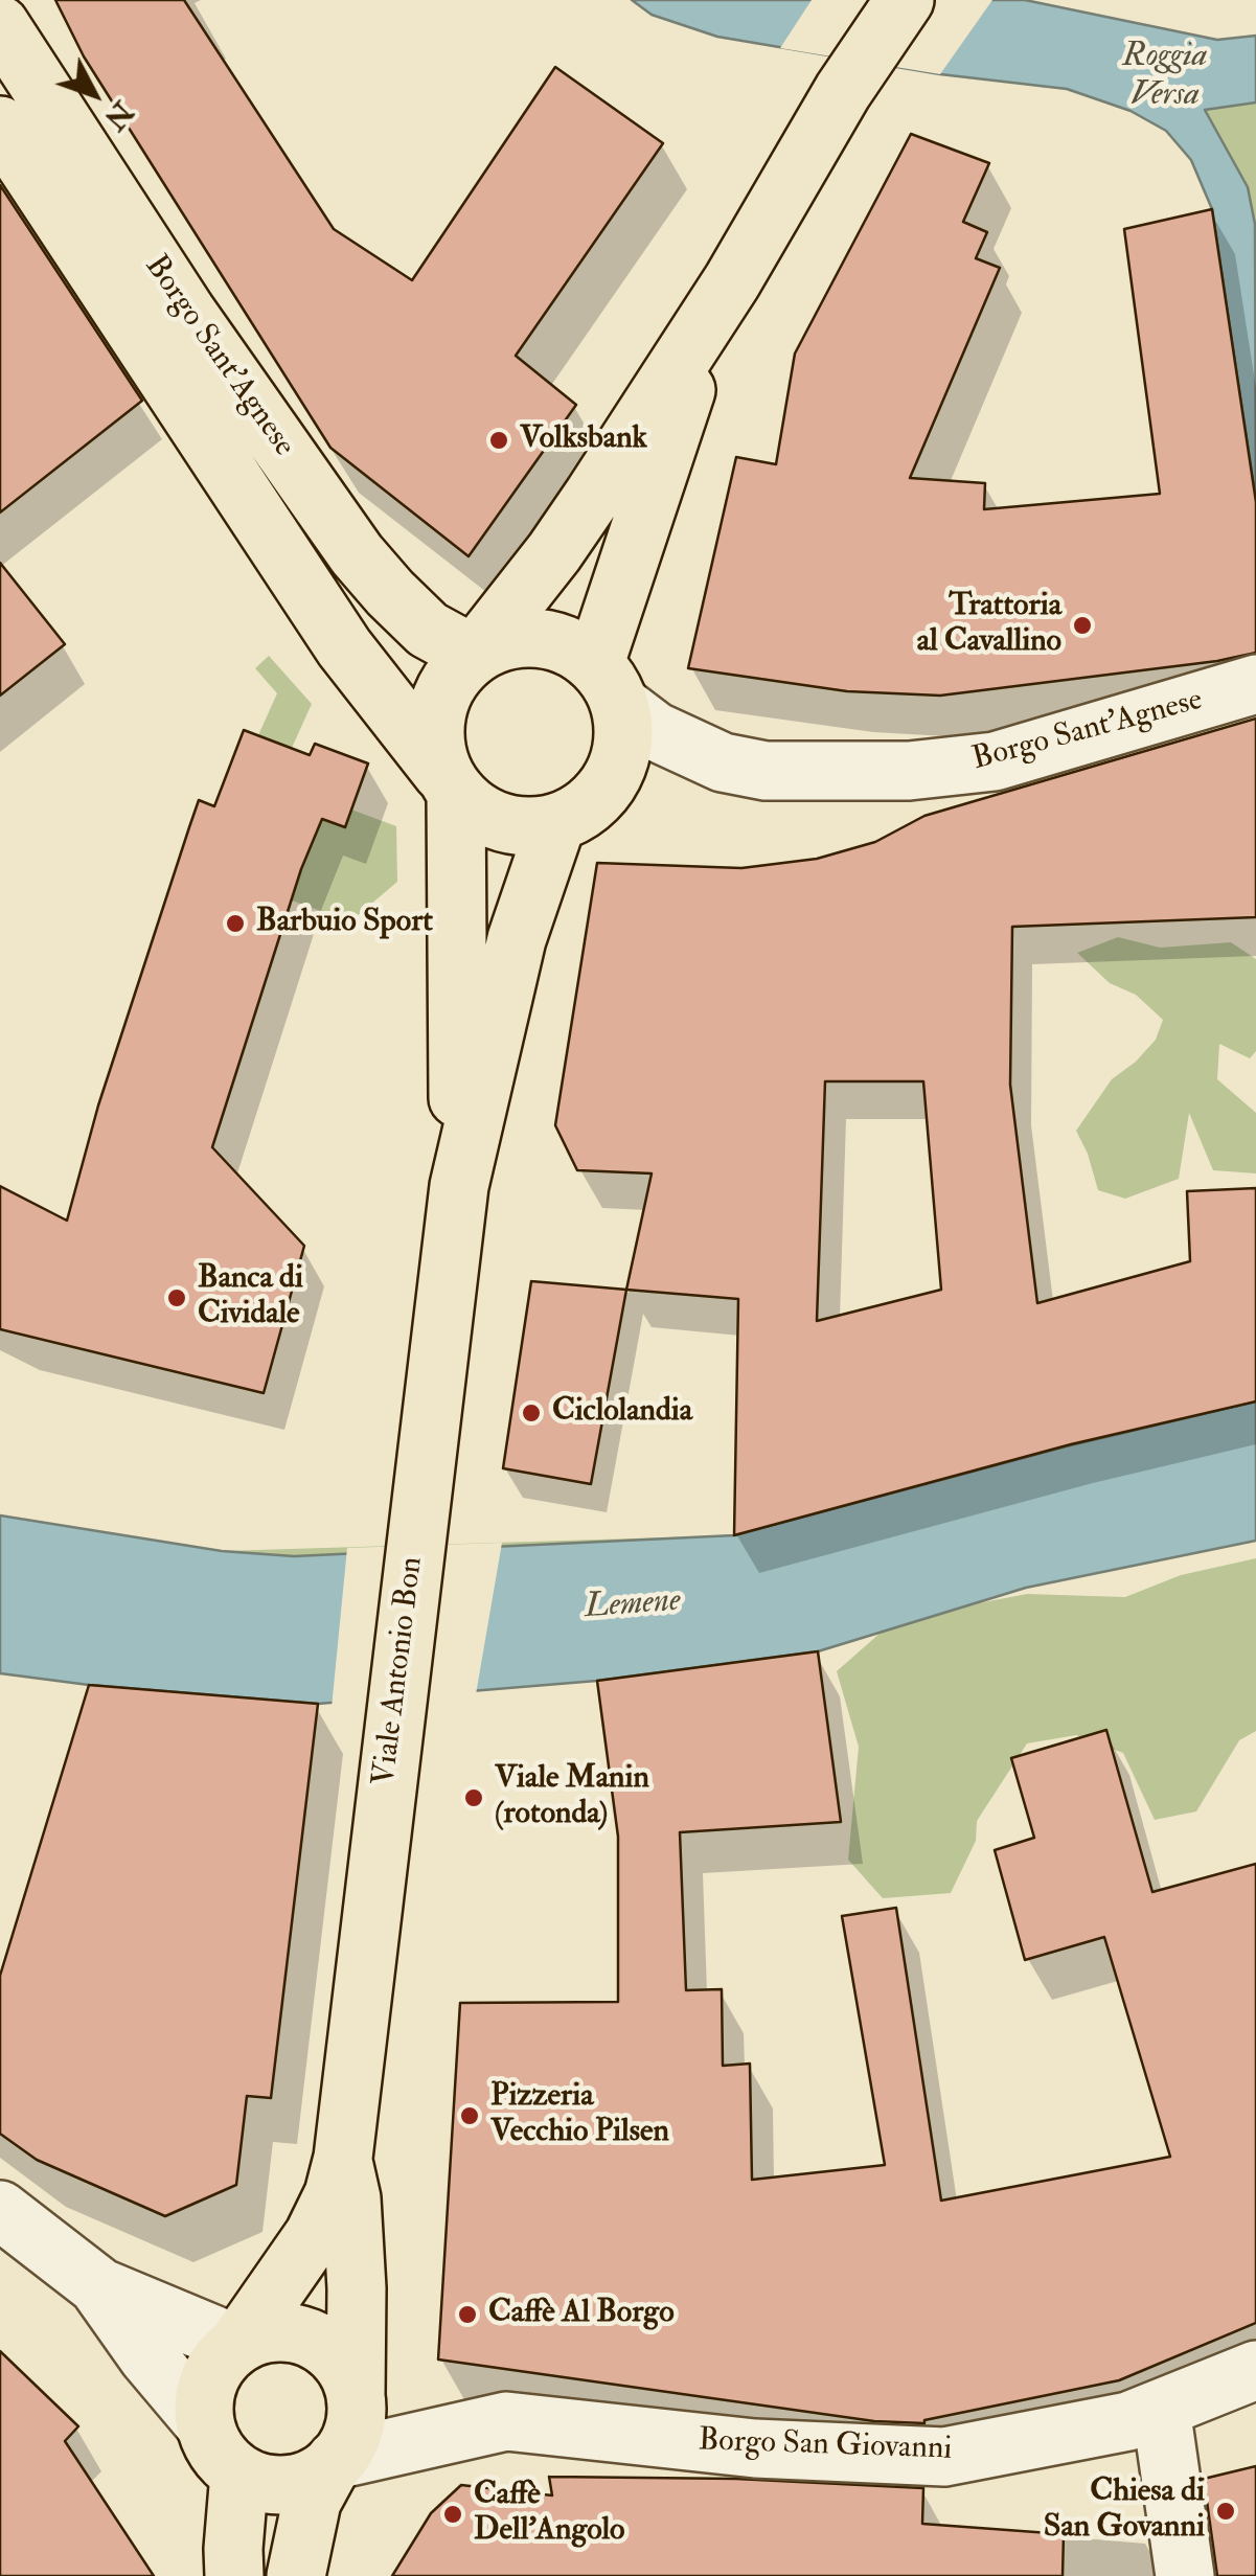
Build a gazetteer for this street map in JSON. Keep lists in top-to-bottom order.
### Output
{
  "streets": {
    "main road": ["Borgo Sant'Agnese", "Viale Antonio Bon"],
    "street": ["Borgo San Giovanni"]
  },
  "crossings": [
    ["Borgo Sant'Agnese", "Viale Antonio Bon"],
    ["Viale Antonio Bon", "Borgo San Giovanni"]
  ],
  "water": ["Roggia Versa", "Lemene"],
  "places": [
    "Volksbank",
    "Trattoria al Cavallino",
    "Barbuio Sport",
    "Banca di Cividale",
    "Ciclolandia",
    "Viale Manin (rotonda)",
    "Pizzeria Vecchio Pilsen",
    "Caffè Al Borgo",
    "Chiesa di San Govanni",
    "Caffè Dell'Angolo"
  ],
  "north": "bottom right"
}
